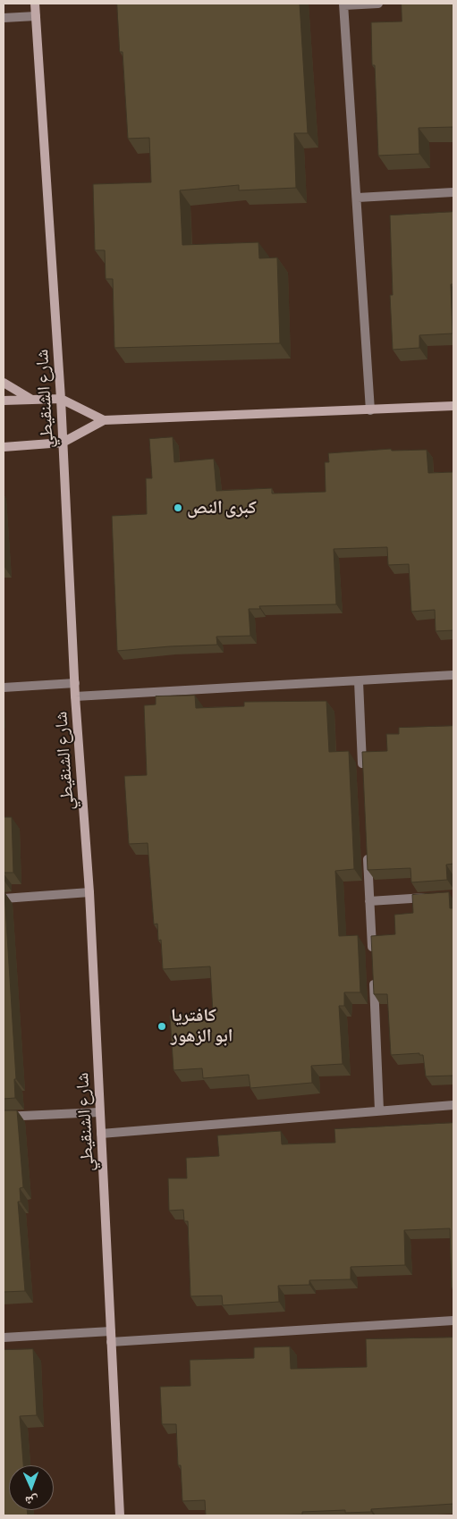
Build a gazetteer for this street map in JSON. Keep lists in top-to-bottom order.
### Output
{
  "streets": {
    "street": ["شارع الشنقيطي"]
  },
  "places": ["كبرى النص", "كافتريا ابو الزهور"],
  "north": "bottom"
}
